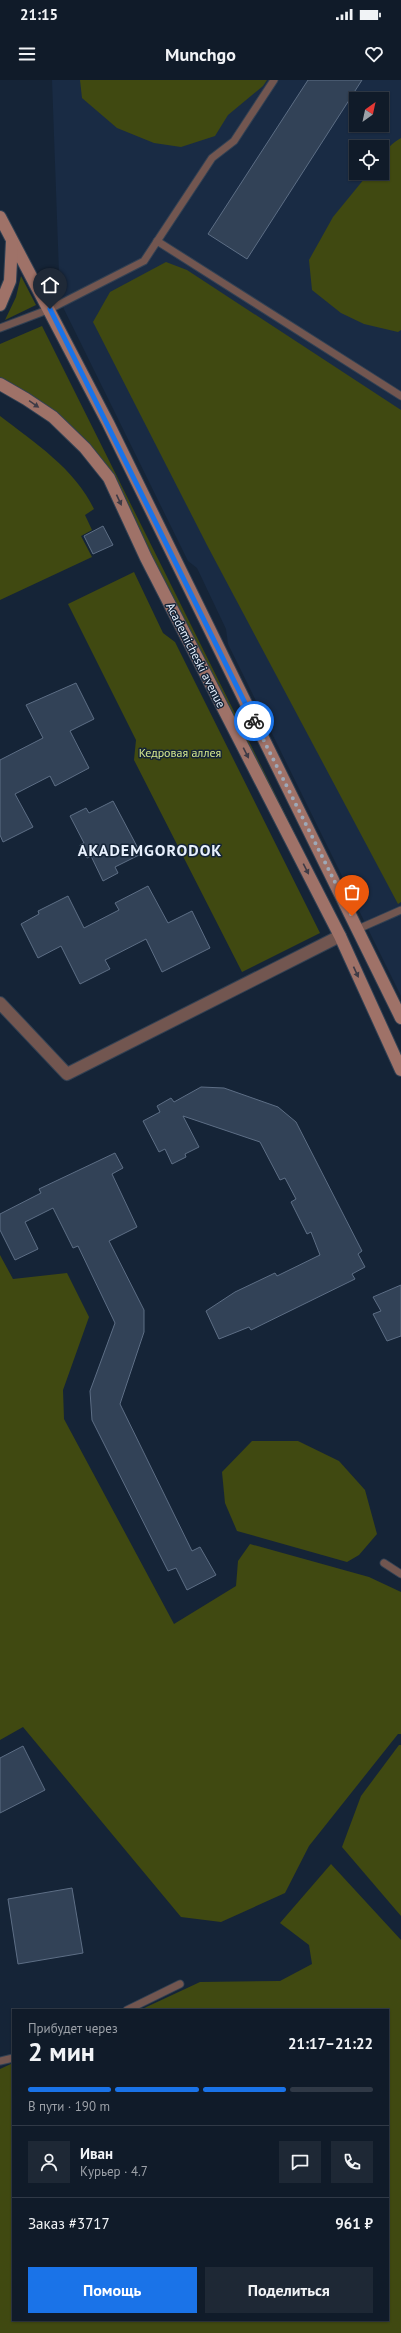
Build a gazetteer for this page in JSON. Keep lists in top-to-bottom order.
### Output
{
  "streets": {
    "main road": ["Academicheski avenue"]
  },
  "districts": ["AKADEMGORODOK"],
  "parks": ["Кедровая аллея"],
  "north": "top right",
  "page": {
    "status": "21:15",
    "header": "Munchgo",
    "heading": ["2 мин", "Прибудет через", "21:17–21:22"],
    "panel": [
      "Иван",
      "Курьер · 4.7",
      "Заказ #3717",
      "961 ₽"
    ],
    "bar": "В пути · 190 m",
    "buttons": ["Помощь", "Поделиться"]
  }
}
